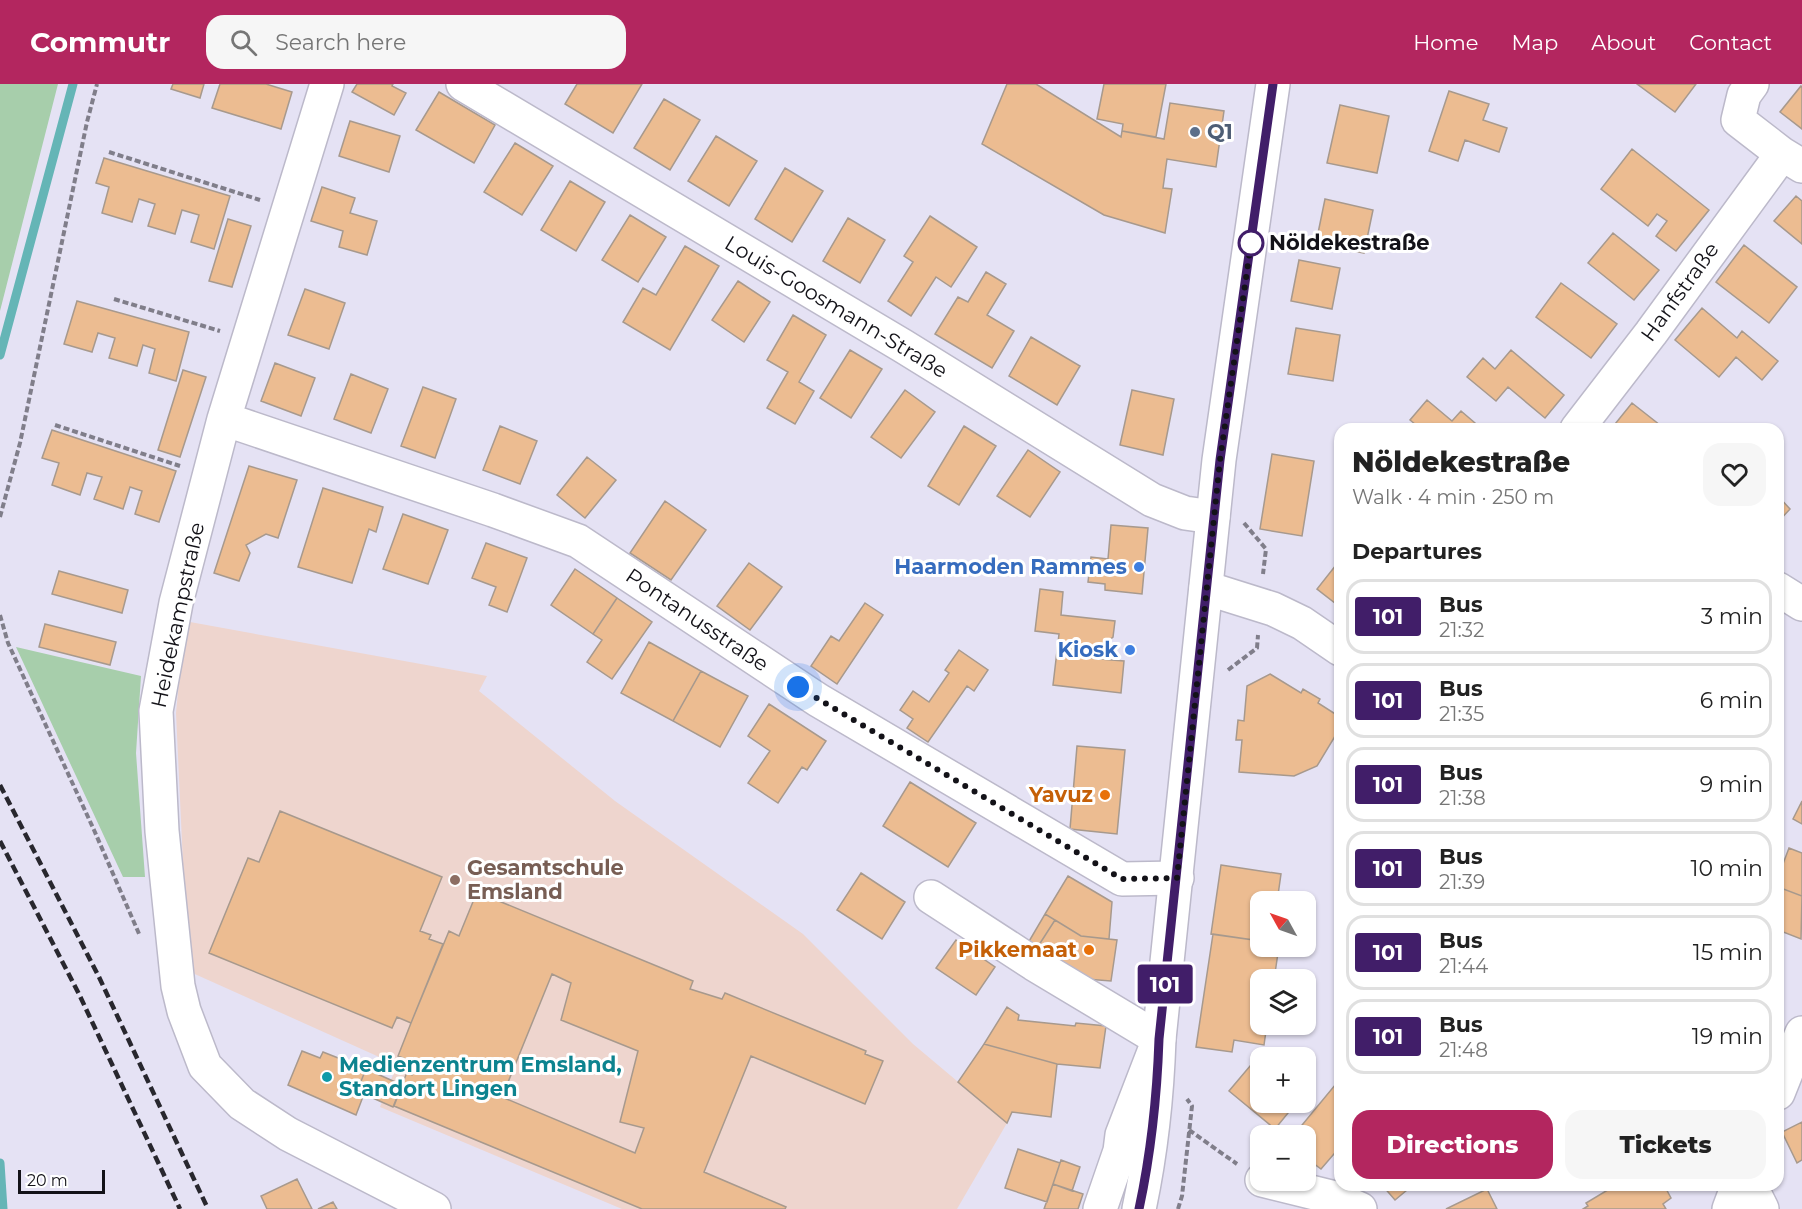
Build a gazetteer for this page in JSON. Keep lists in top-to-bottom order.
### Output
{
  "streets": {
    "street": [
      "Hanfstraße",
      "Louis-Goosmann-Straße",
      "Heidekampstraße",
      "Pontanusstraße"
    ]
  },
  "crossings": [
    ["Heidekampstraße", "Pontanusstraße"]
  ],
  "places": [
    "Q1",
    "Nöldekestraße",
    "Haarmoden Rammes",
    "Kiosk",
    "Yavuz",
    "Gesamtschule Emsland",
    "Pikkemaat",
    "Medienzentrum Emsland, Standort Lingen"
  ],
  "lines": ["bus line 101"],
  "scale_bar": "20 m",
  "north": "top left",
  "page": {
    "header": "Commutr",
    "search": "Search here",
    "nav": [
      "Home",
      "Map",
      "About",
      "Contact"
    ],
    "on_map": "101",
    "heading": [
      ["Nöldekestraße", "Walk · 4 min · 250 m"],
      "Departures"
    ],
    "list": [
      {
        "mark": "101",
        "name": "Bus",
        "note": "21:32",
        "value": "3 min"
      },
      {
        "mark": "101",
        "name": "Bus",
        "note": "21:35",
        "value": "6 min"
      },
      {
        "mark": "101",
        "name": "Bus",
        "note": "21:38",
        "value": "9 min"
      },
      {
        "mark": "101",
        "name": "Bus",
        "note": "21:39",
        "value": "10 min"
      },
      {
        "mark": "101",
        "name": "Bus",
        "note": "21:44",
        "value": "15 min"
      },
      {
        "mark": "101",
        "name": "Bus",
        "note": "21:48",
        "value": "19 min"
      }
    ],
    "map_buttons": ["+", "−"],
    "buttons": ["Directions", "Tickets"],
    "scale": "20 m"
  }
}
